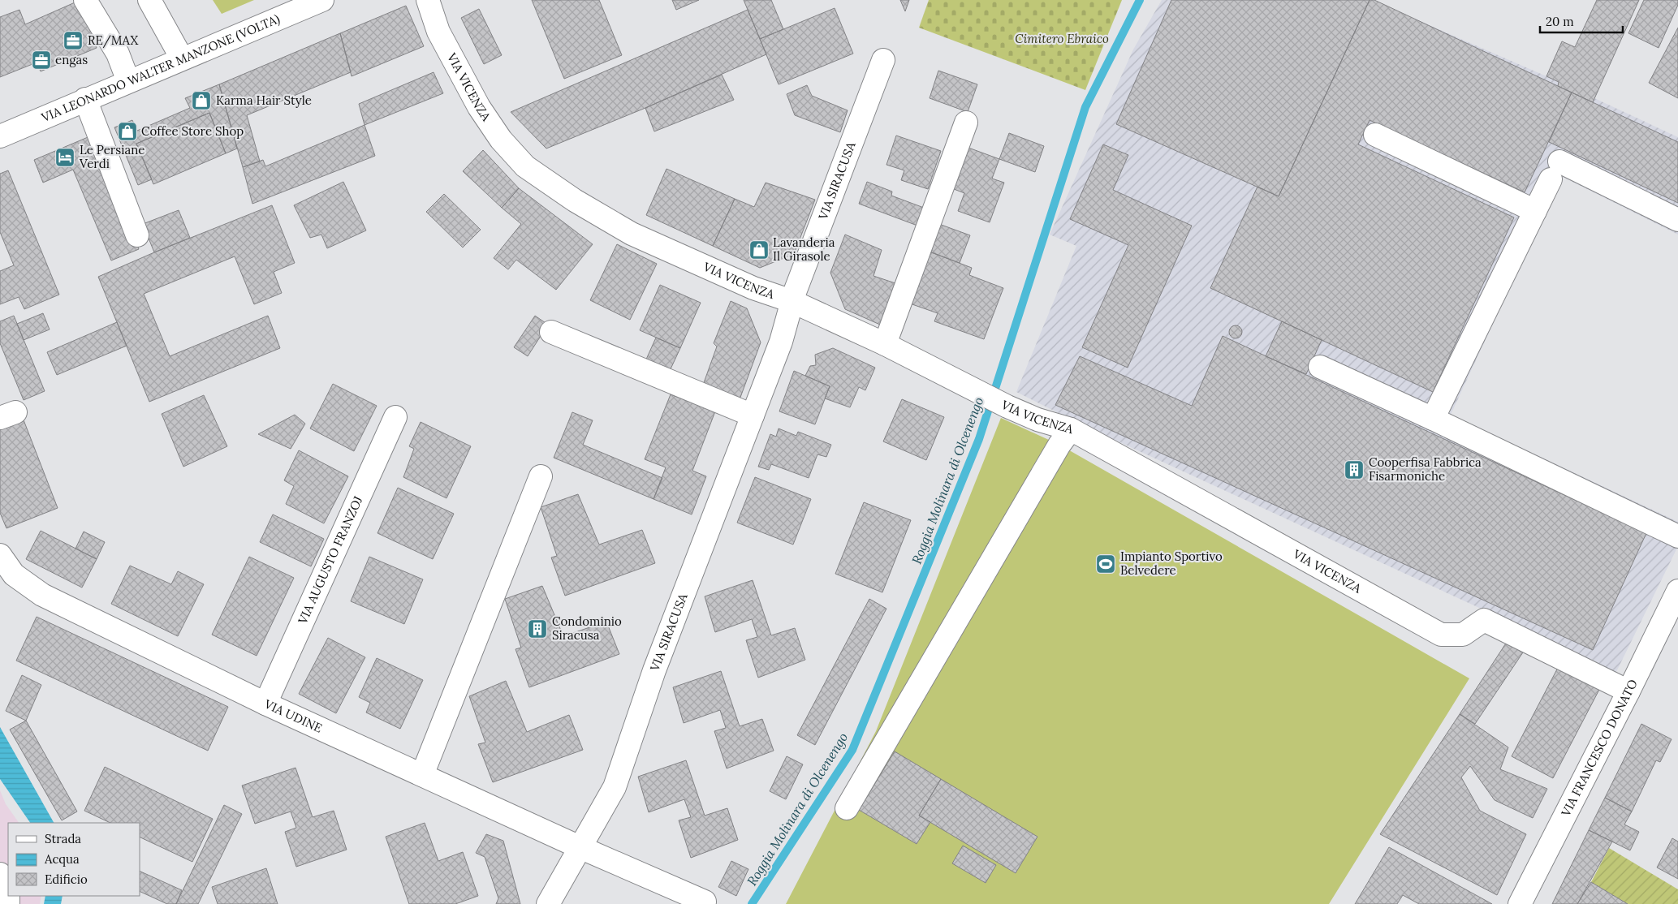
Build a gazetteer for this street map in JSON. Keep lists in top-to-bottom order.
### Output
{
  "streets": {
    "street": [
      "VIA LEONARDO WALTER MANZONE (VOLTA)",
      "VIA VICENZA",
      "VIA SIRACUSA",
      "VIA AUGUSTO FRANZOJ",
      "VIA UDINE",
      "VIA FRANCESCO DONATO"
    ]
  },
  "crossings": [
    ["VIA VICENZA", "VIA SIRACUSA"],
    ["VIA VICENZA", "VIA FRANCESCO DONATO"],
    ["VIA SIRACUSA", "VIA UDINE"],
    ["VIA AUGUSTO FRANZOJ", "VIA UDINE"]
  ],
  "water": ["Roggia Molinara di Olcenengo"],
  "parks": ["Cimitero Ebraico"],
  "places": {
    "office": ["RE/MAX", "engas"],
    "shop": ["Karma Hair Style", "Coffee Store Shop", "Lavanderia Il Girasole"],
    "hotel": ["Le Persiane Verdi"],
    "building": ["Cooperfisa Fabbrica Fisarmoniche", "Condominio Siracusa"],
    "sports": ["Impianto Sportivo Belvedere"]
  },
  "legend": ["Strada", "Acqua", "Edificio"],
  "scale_bar": "20 m"
}
